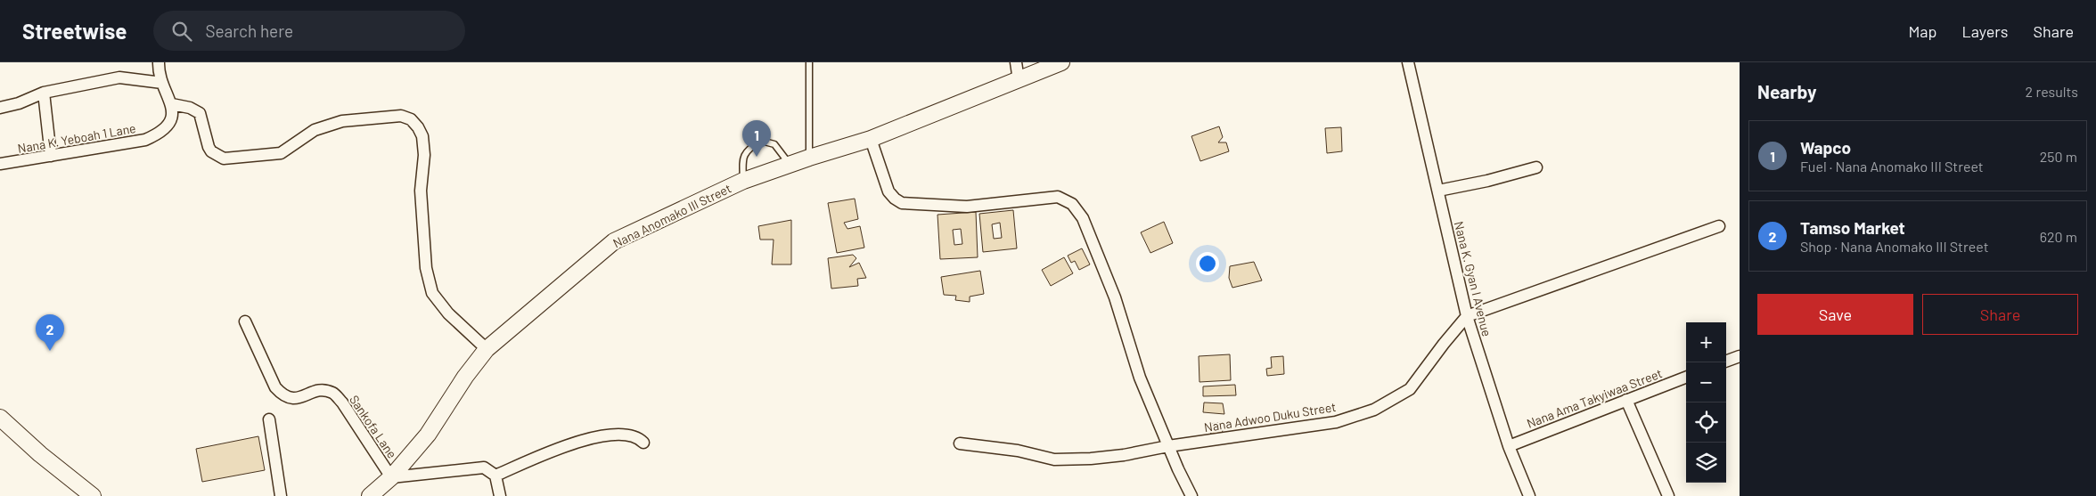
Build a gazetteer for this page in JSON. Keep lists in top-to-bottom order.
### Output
{
  "streets": {
    "street": [
      "Nana K. Yeboah 1 Lane",
      "Nana Anomako III Street",
      "Nana K. Gyan I Avenue",
      "Nana Ama Takyiwaa Street",
      "Nana Adwoo Duku Street",
      "Sankofa Lane"
    ]
  },
  "crossings": [
    ["Nana Anomako III Street", "Sankofa Lane"],
    ["Nana K. Gyan I Avenue", "Nana Ama Takyiwaa Street"],
    ["Nana K. Gyan I Avenue", "Nana Adwoo Duku Street"]
  ],
  "page": {
    "header": "Streetwise",
    "search": "Search here",
    "nav": ["Map", "Layers", "Share"],
    "heading": ["Nearby", "2 results"],
    "pins": ["1", "2"],
    "list": [
      {
        "mark": "1",
        "name": "Wapco",
        "note": "Fuel · Nana Anomako III Street",
        "value": "250 m"
      },
      {
        "mark": "2",
        "name": "Tamso Market",
        "note": "Shop · Nana Anomako III Street",
        "value": "620 m"
      }
    ],
    "buttons": ["Save", "Share"],
    "map_buttons": ["+", "−"]
  }
}
